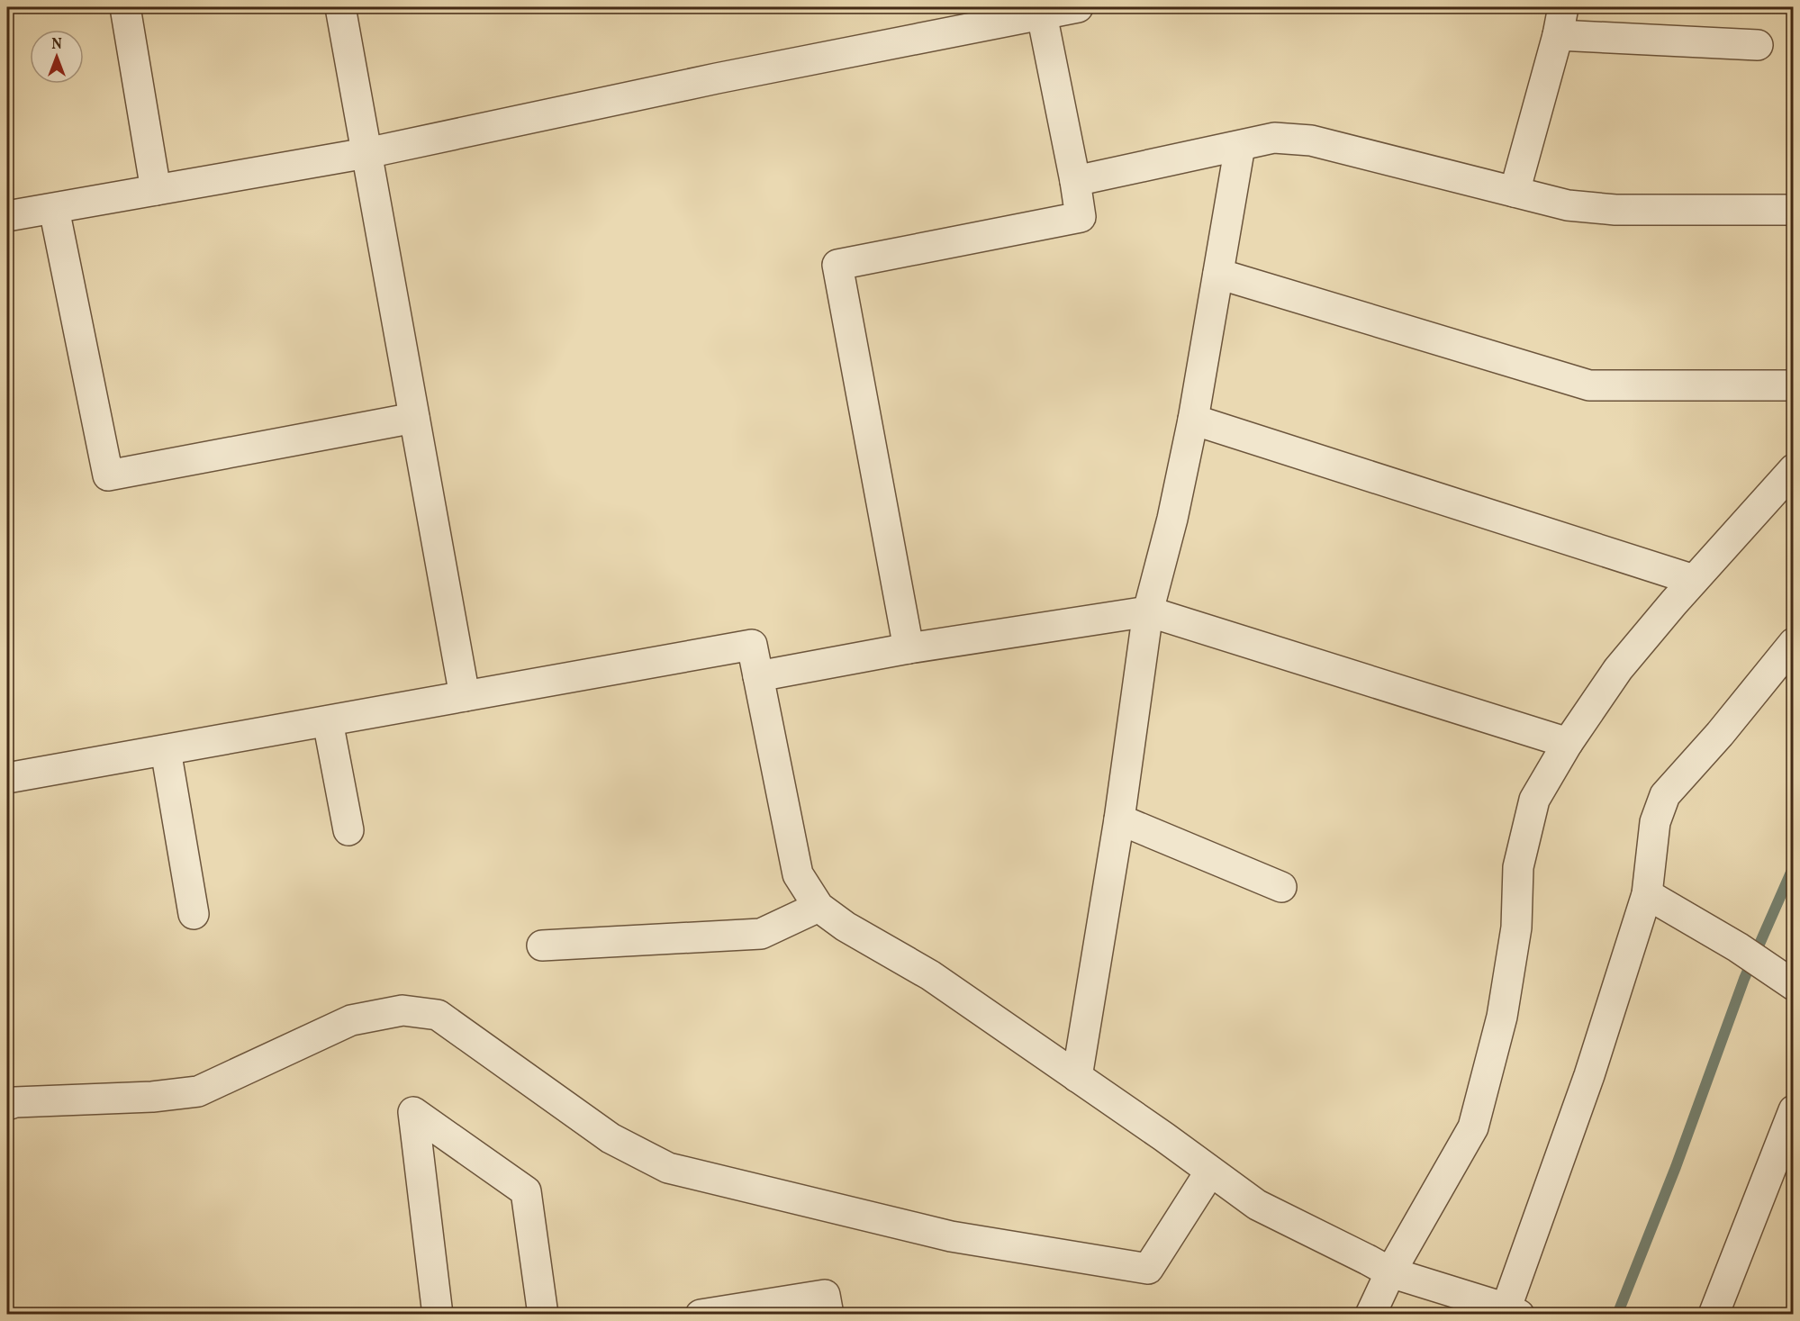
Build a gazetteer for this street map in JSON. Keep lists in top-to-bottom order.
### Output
{
  "north": "top"
}
